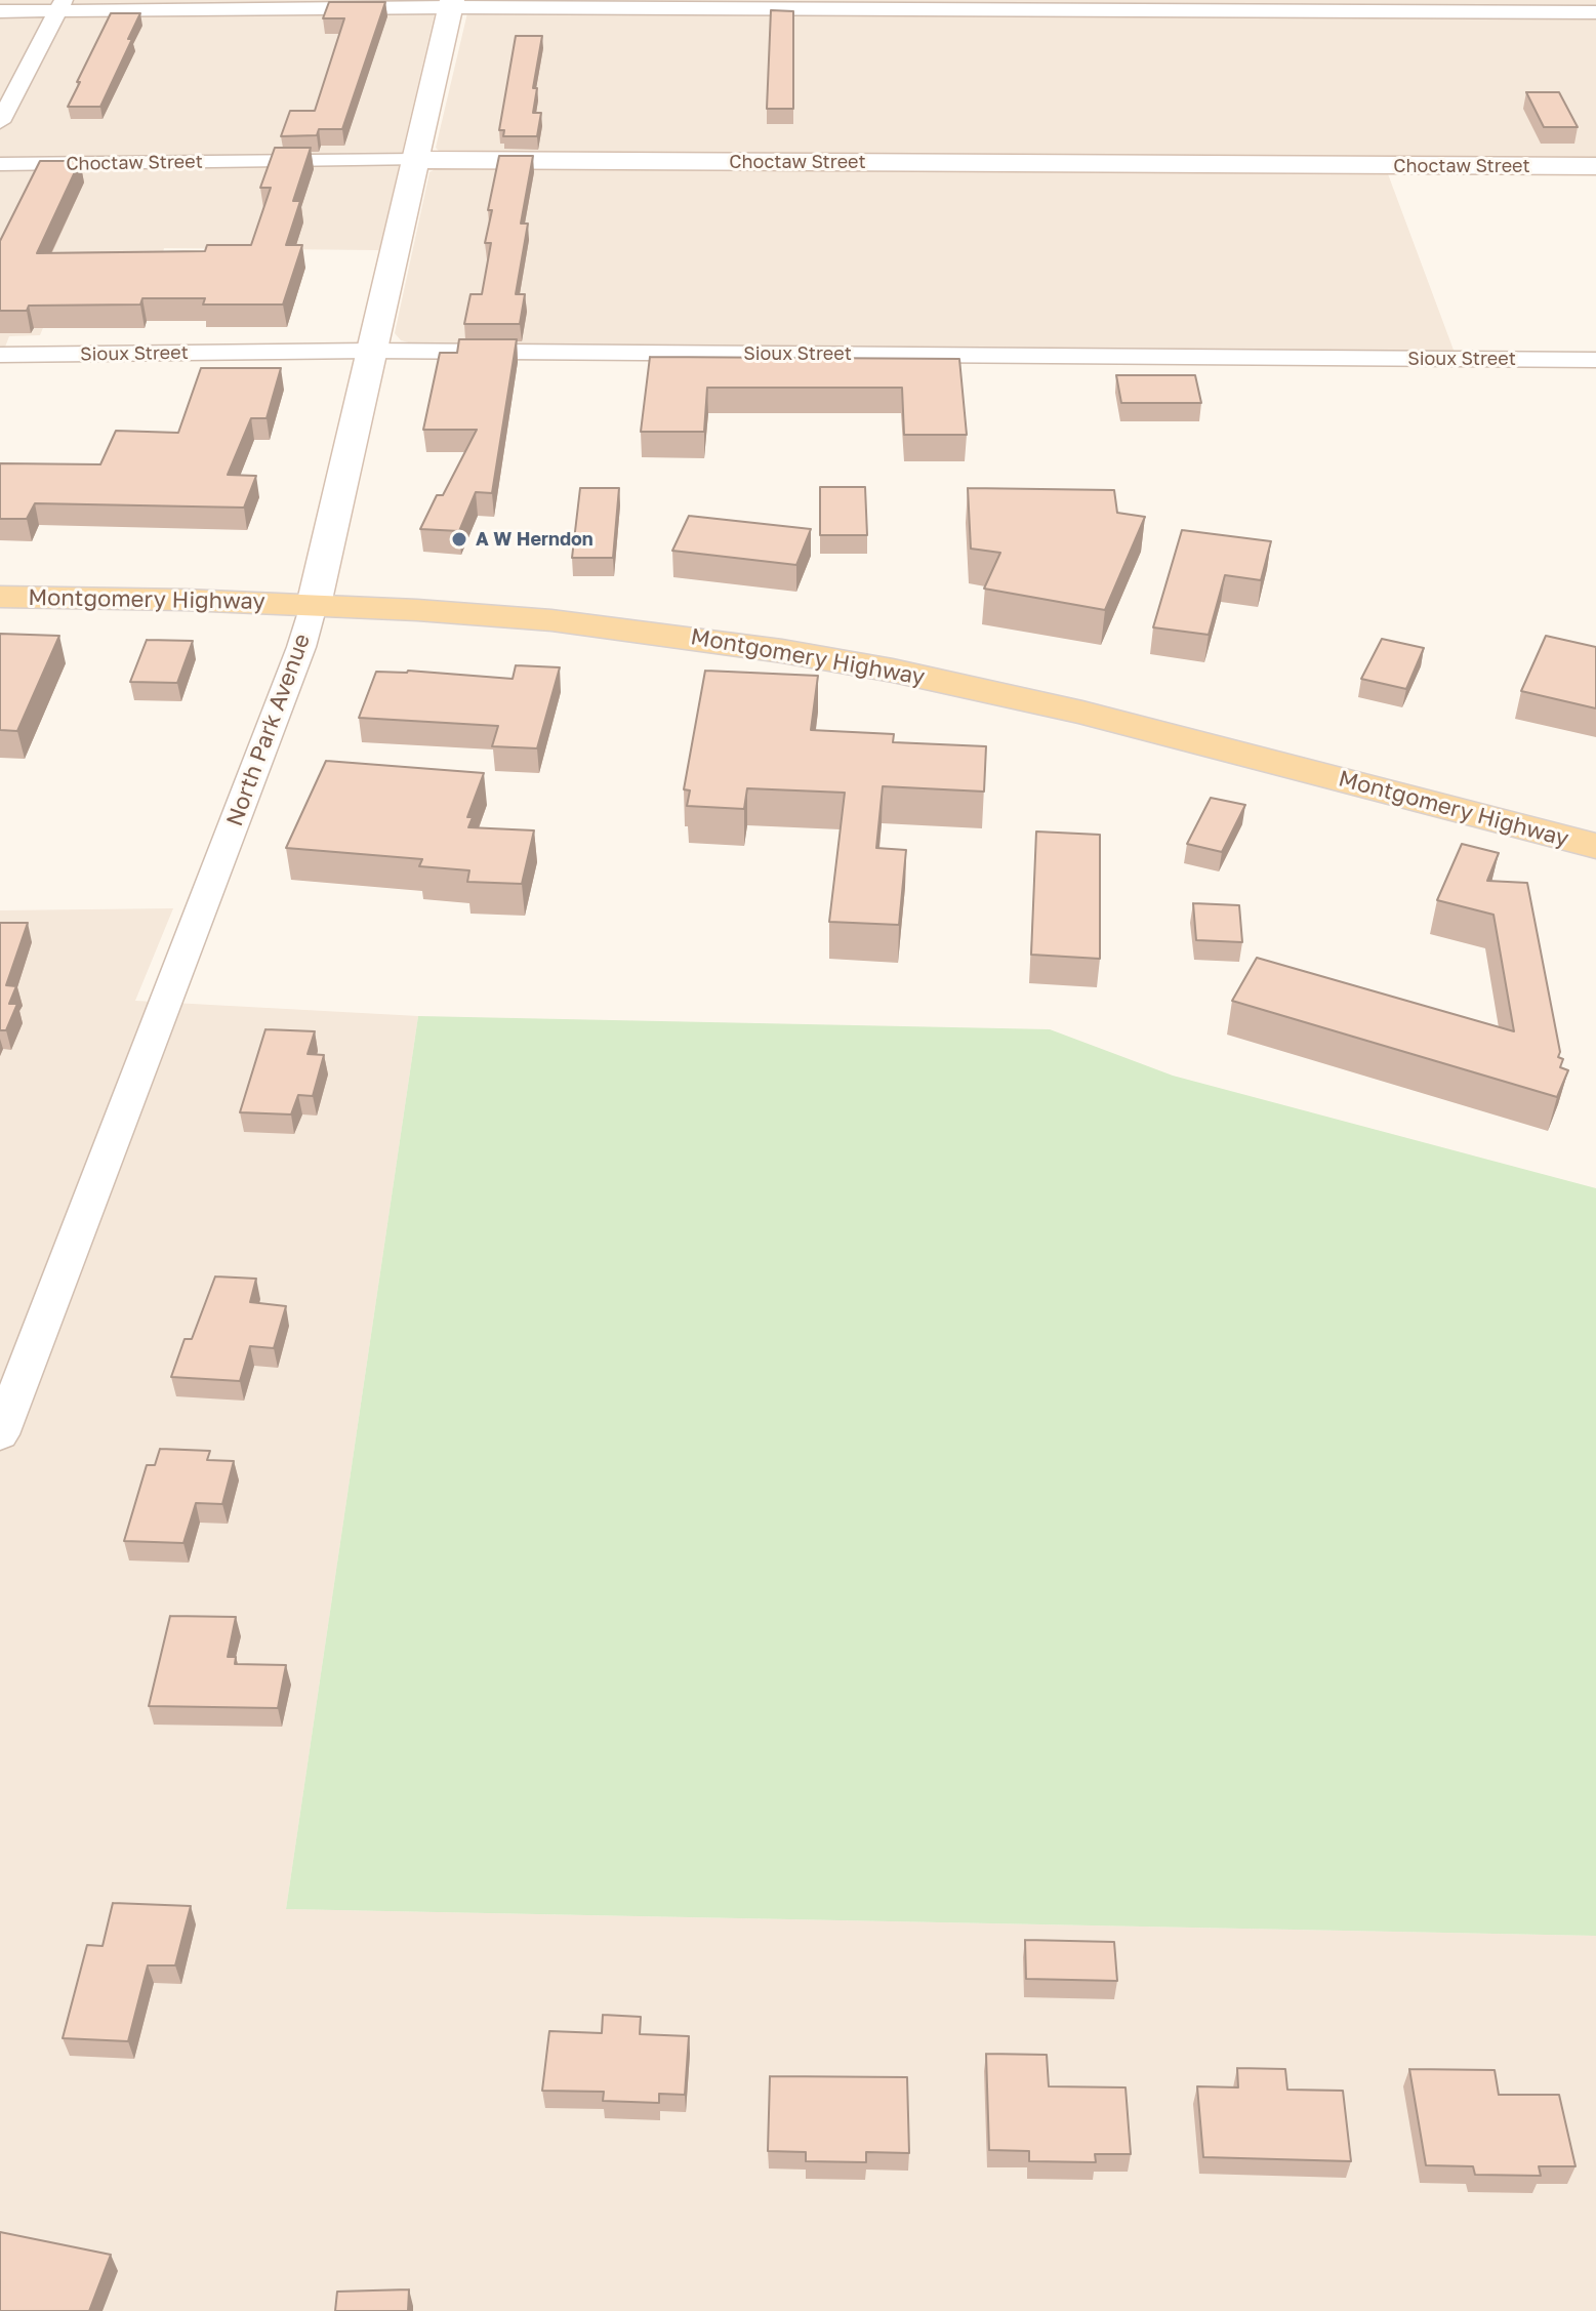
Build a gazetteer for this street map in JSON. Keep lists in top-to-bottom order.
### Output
{
  "streets": {
    "main road": ["Montgomery Highway"],
    "street": ["Choctaw Street", "Sioux Street", "North Park Avenue"]
  },
  "crossings": [
    ["Choctaw Street", "North Park Avenue"],
    ["Sioux Street", "North Park Avenue"],
    ["Montgomery Highway", "North Park Avenue"]
  ],
  "places": ["A W Herndon"]
}
